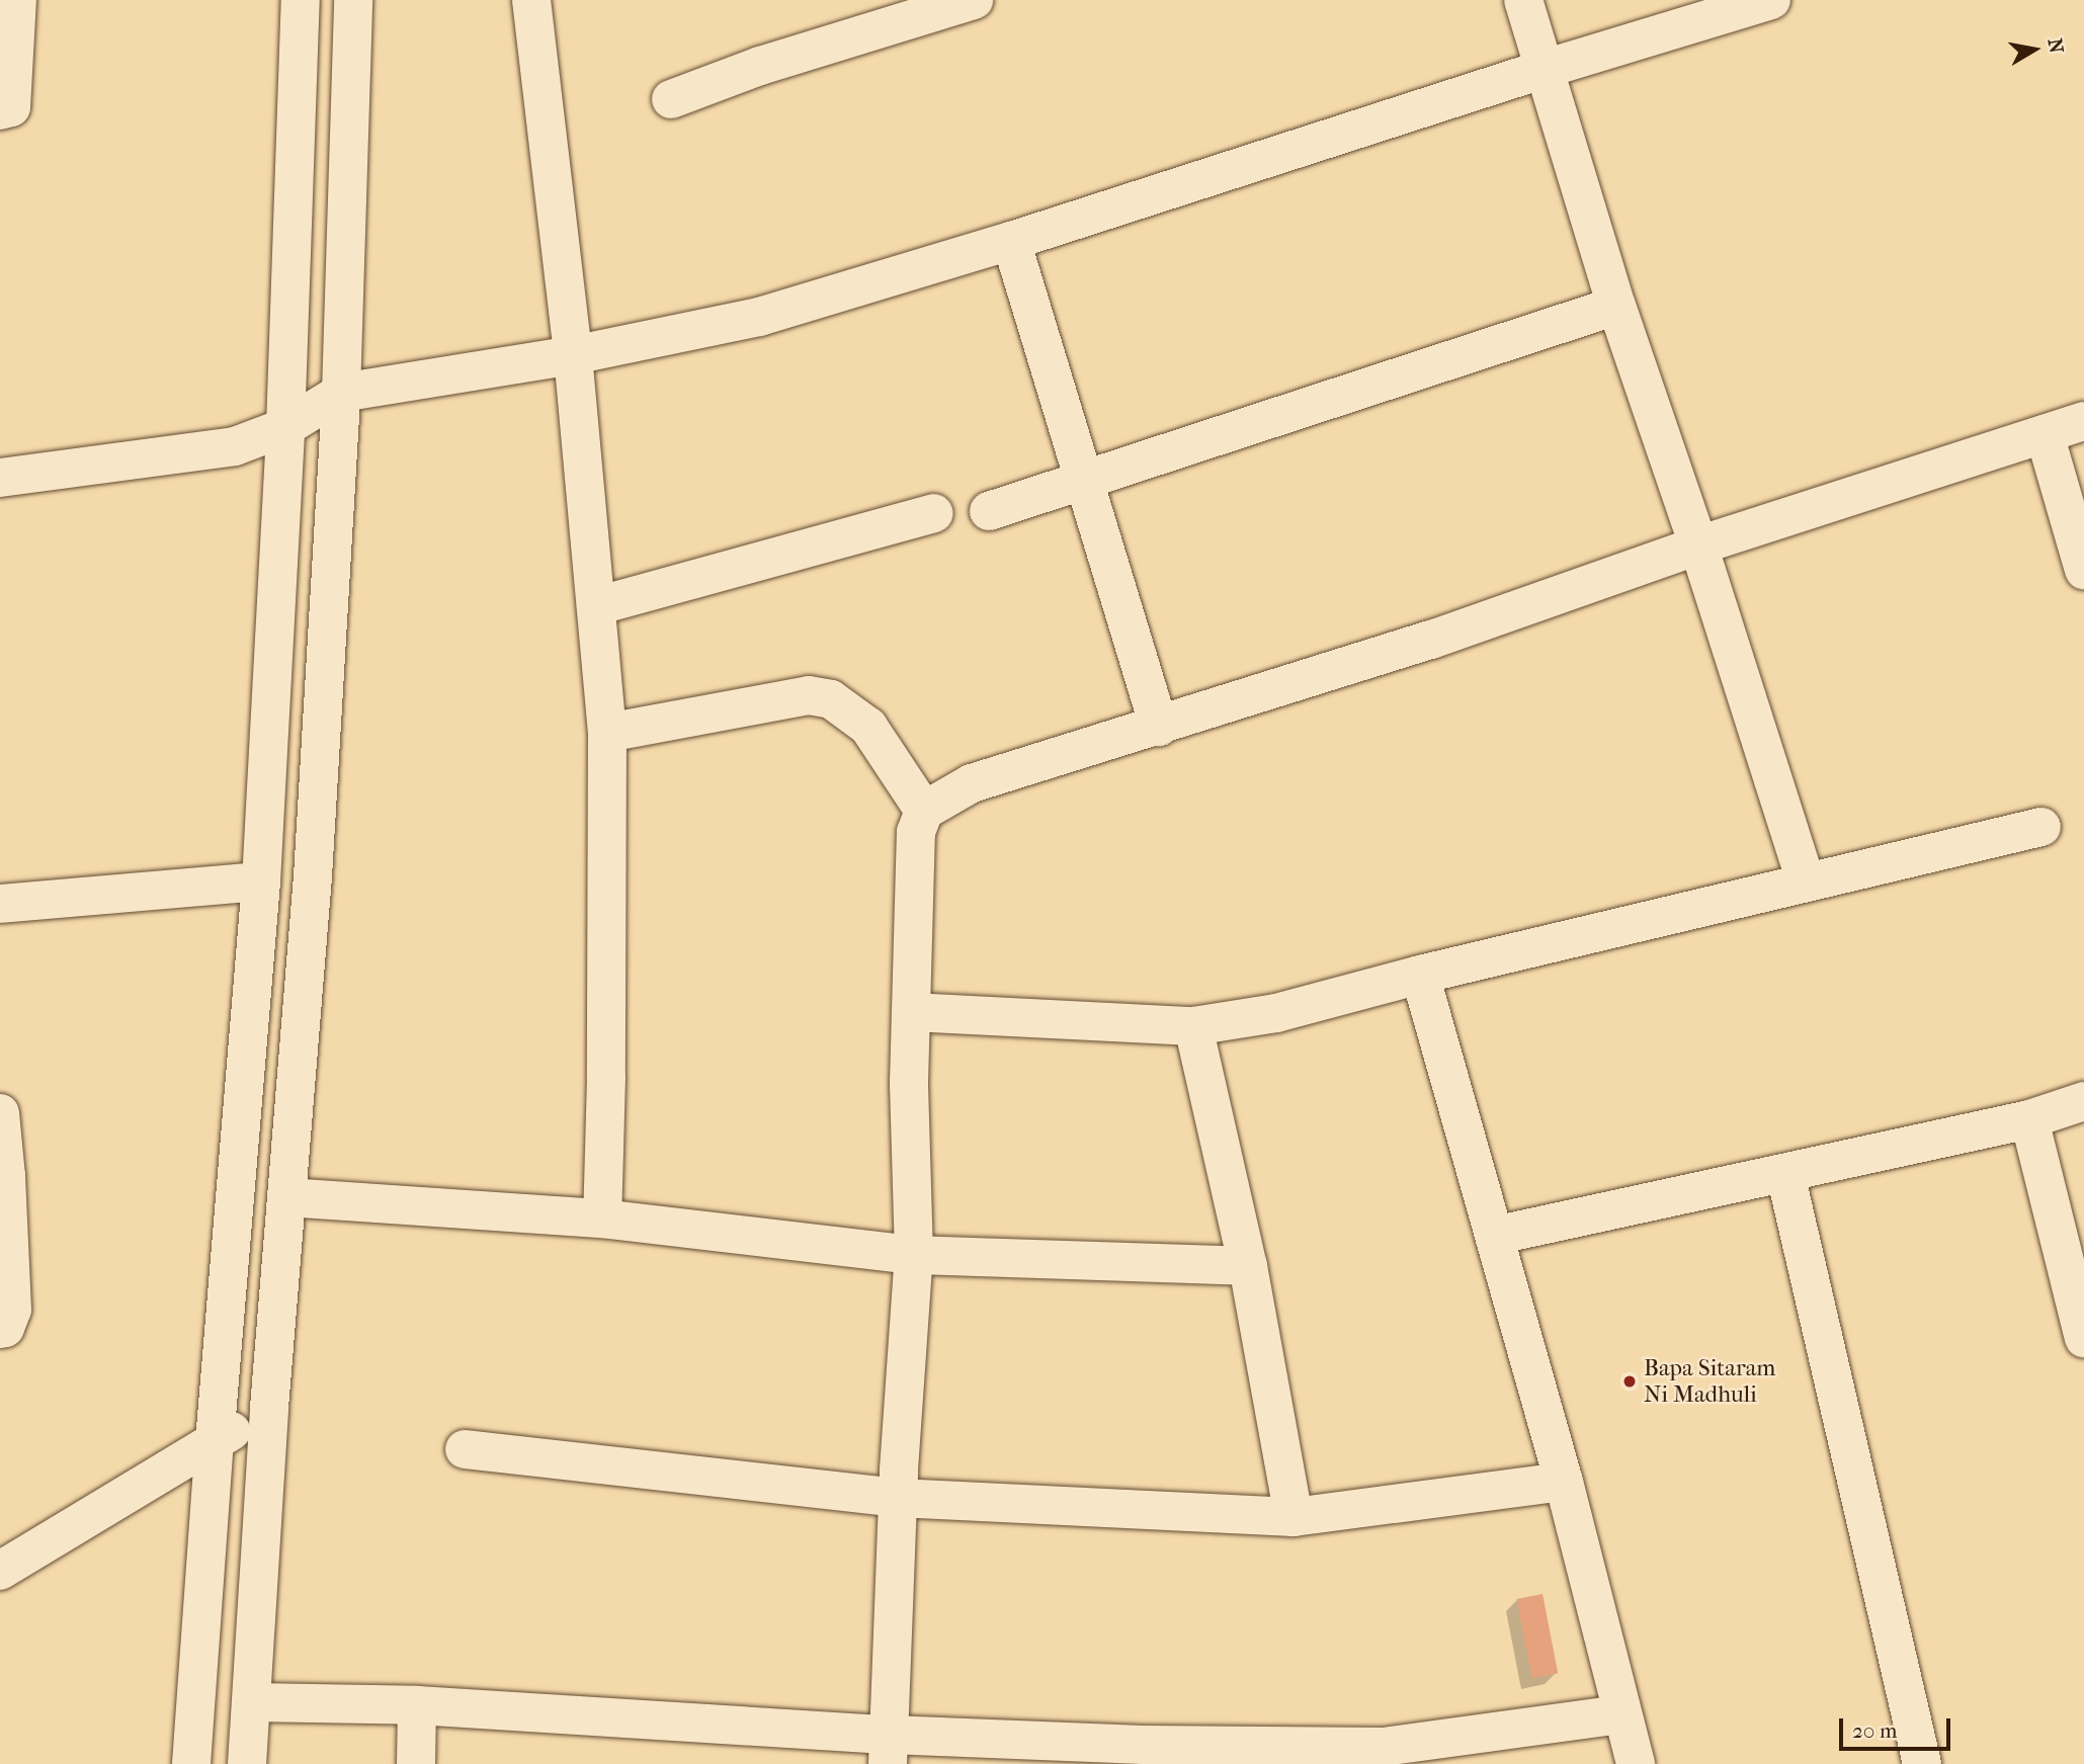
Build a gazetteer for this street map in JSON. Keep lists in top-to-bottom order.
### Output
{
  "places": ["Bapa Sitaram Ni Madhuli"],
  "scale_bar": "20 m",
  "north": "right"
}
